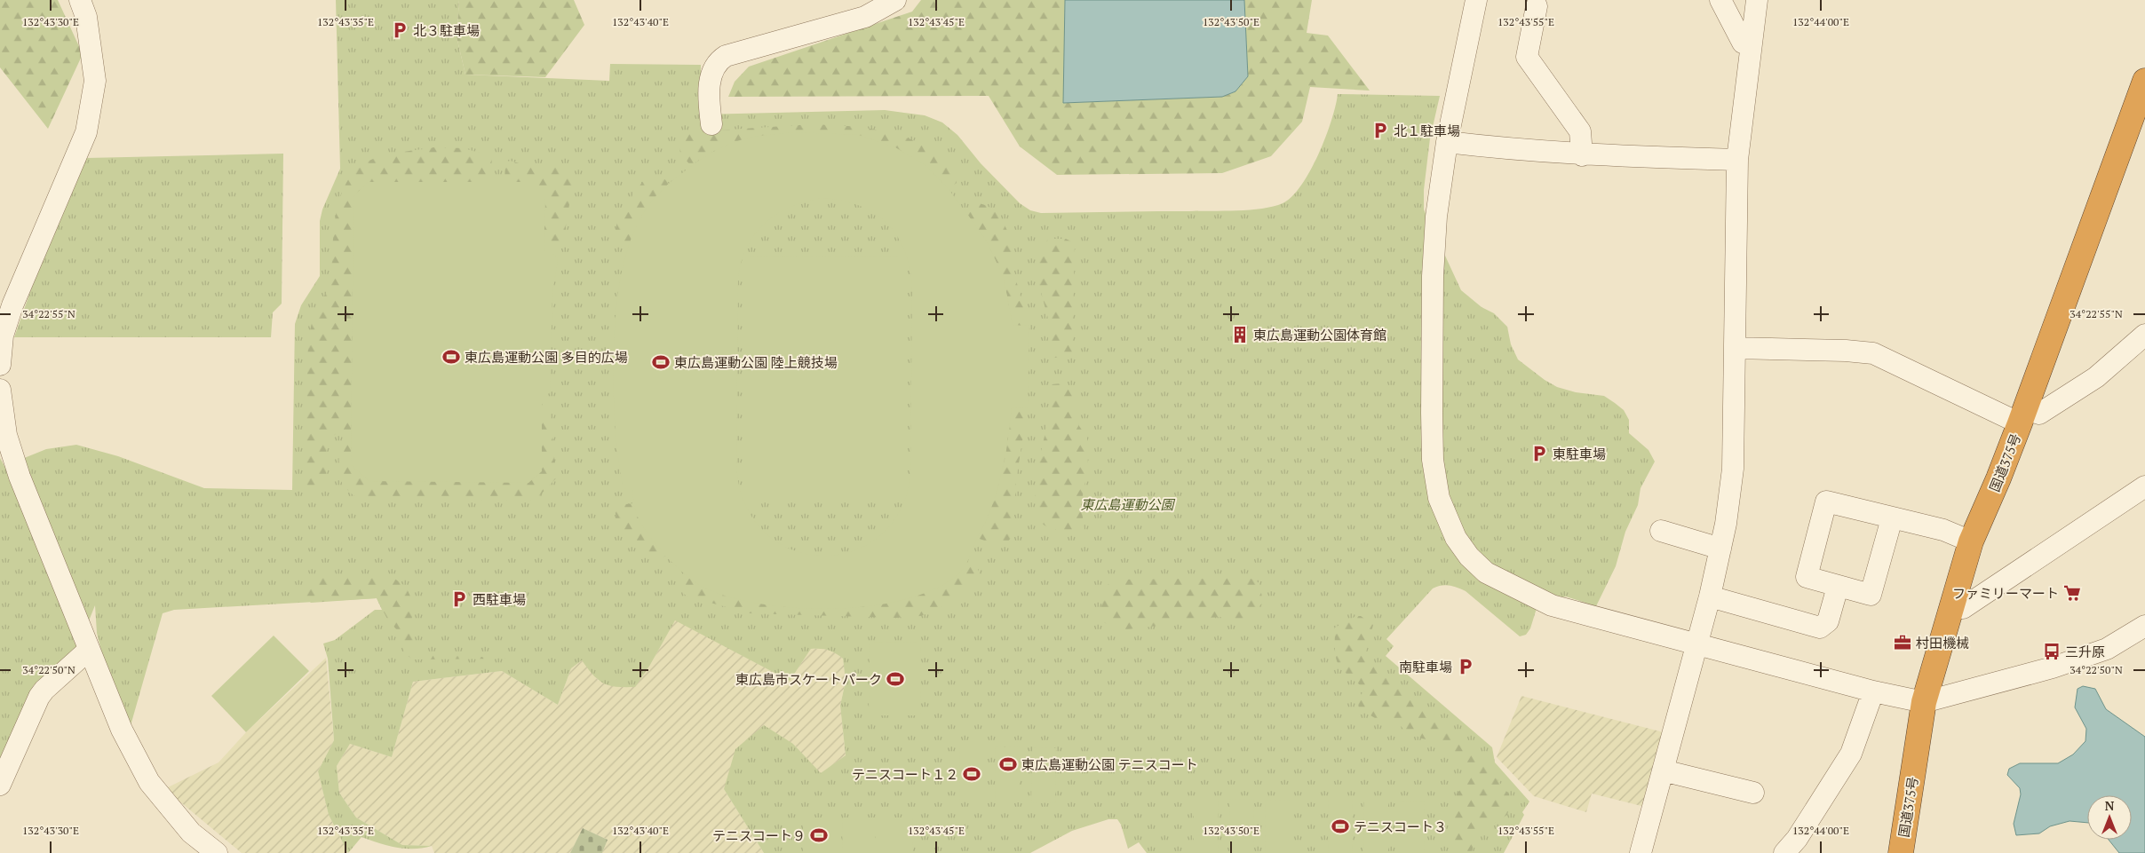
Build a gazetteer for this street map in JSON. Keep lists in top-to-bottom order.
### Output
{
  "streets": {
    "highway": ["国道375号"]
  },
  "parks": ["東広島運動公園"],
  "places": {
    "parking": [
      "北３駐車場",
      "北１駐車場",
      "東駐車場",
      "西駐車場",
      "南駐車場"
    ],
    "building": ["東広島運動公園体育館"],
    "sports": [
      "東広島運動公園 多目的広場",
      "東広島運動公園 陸上競技場",
      "東広島市スケートパーク",
      "東広島運動公園 テニスコート",
      "テニスコート１２",
      "テニスコート３",
      "テニスコート９"
    ],
    "supermarket": ["ファミリーマート"],
    "office": ["村田機械"],
    "bus stop": ["三升原"]
  },
  "north": "top",
  "coordinates": [
    "132°43'30\"E",
    "132°43'35\"E",
    "132°43'40\"E",
    "132°43'45\"E",
    "132°43'50\"E",
    "132°43'55\"E",
    "132°44'00\"E",
    "34°22'55\"N",
    "34°22'50\"N"
  ]
}
